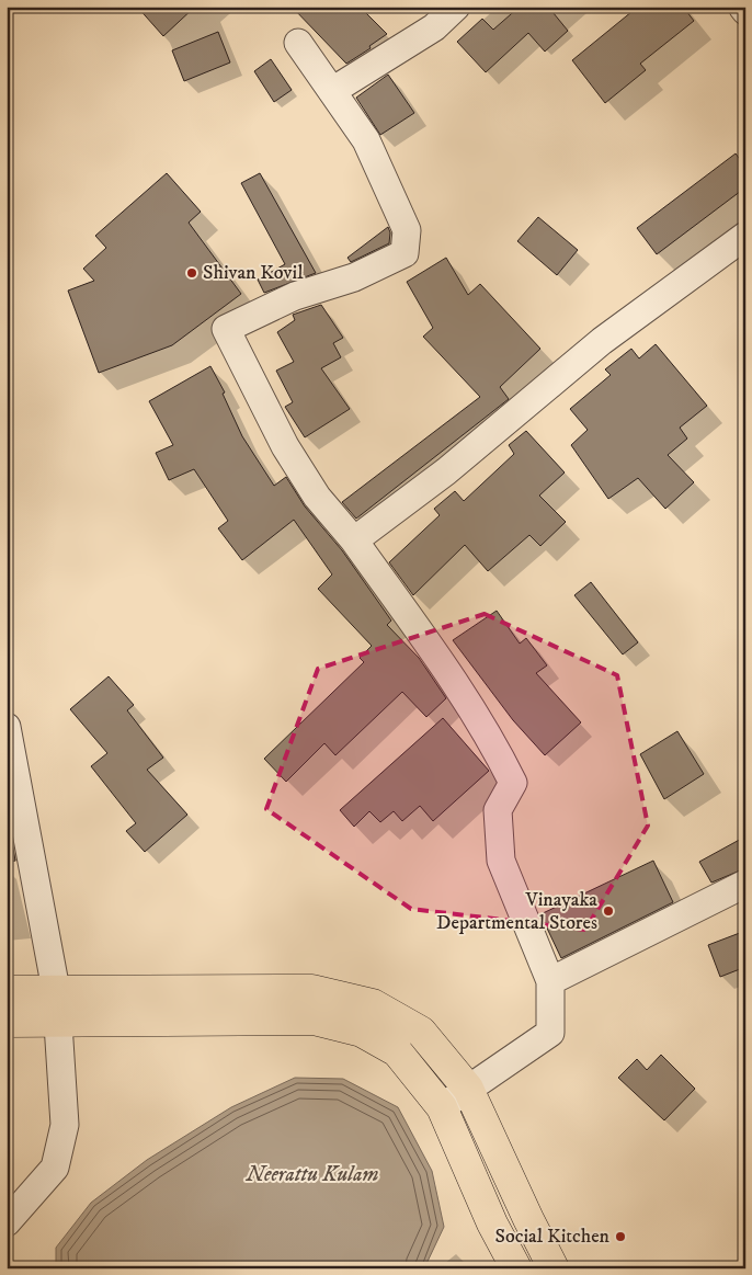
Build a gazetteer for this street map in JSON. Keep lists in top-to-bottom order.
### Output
{
  "water": ["Neerattu Kulam"],
  "places": ["Shivan Kovil", "Vinayaka Departmental Stores", "Social Kitchen"]
}
